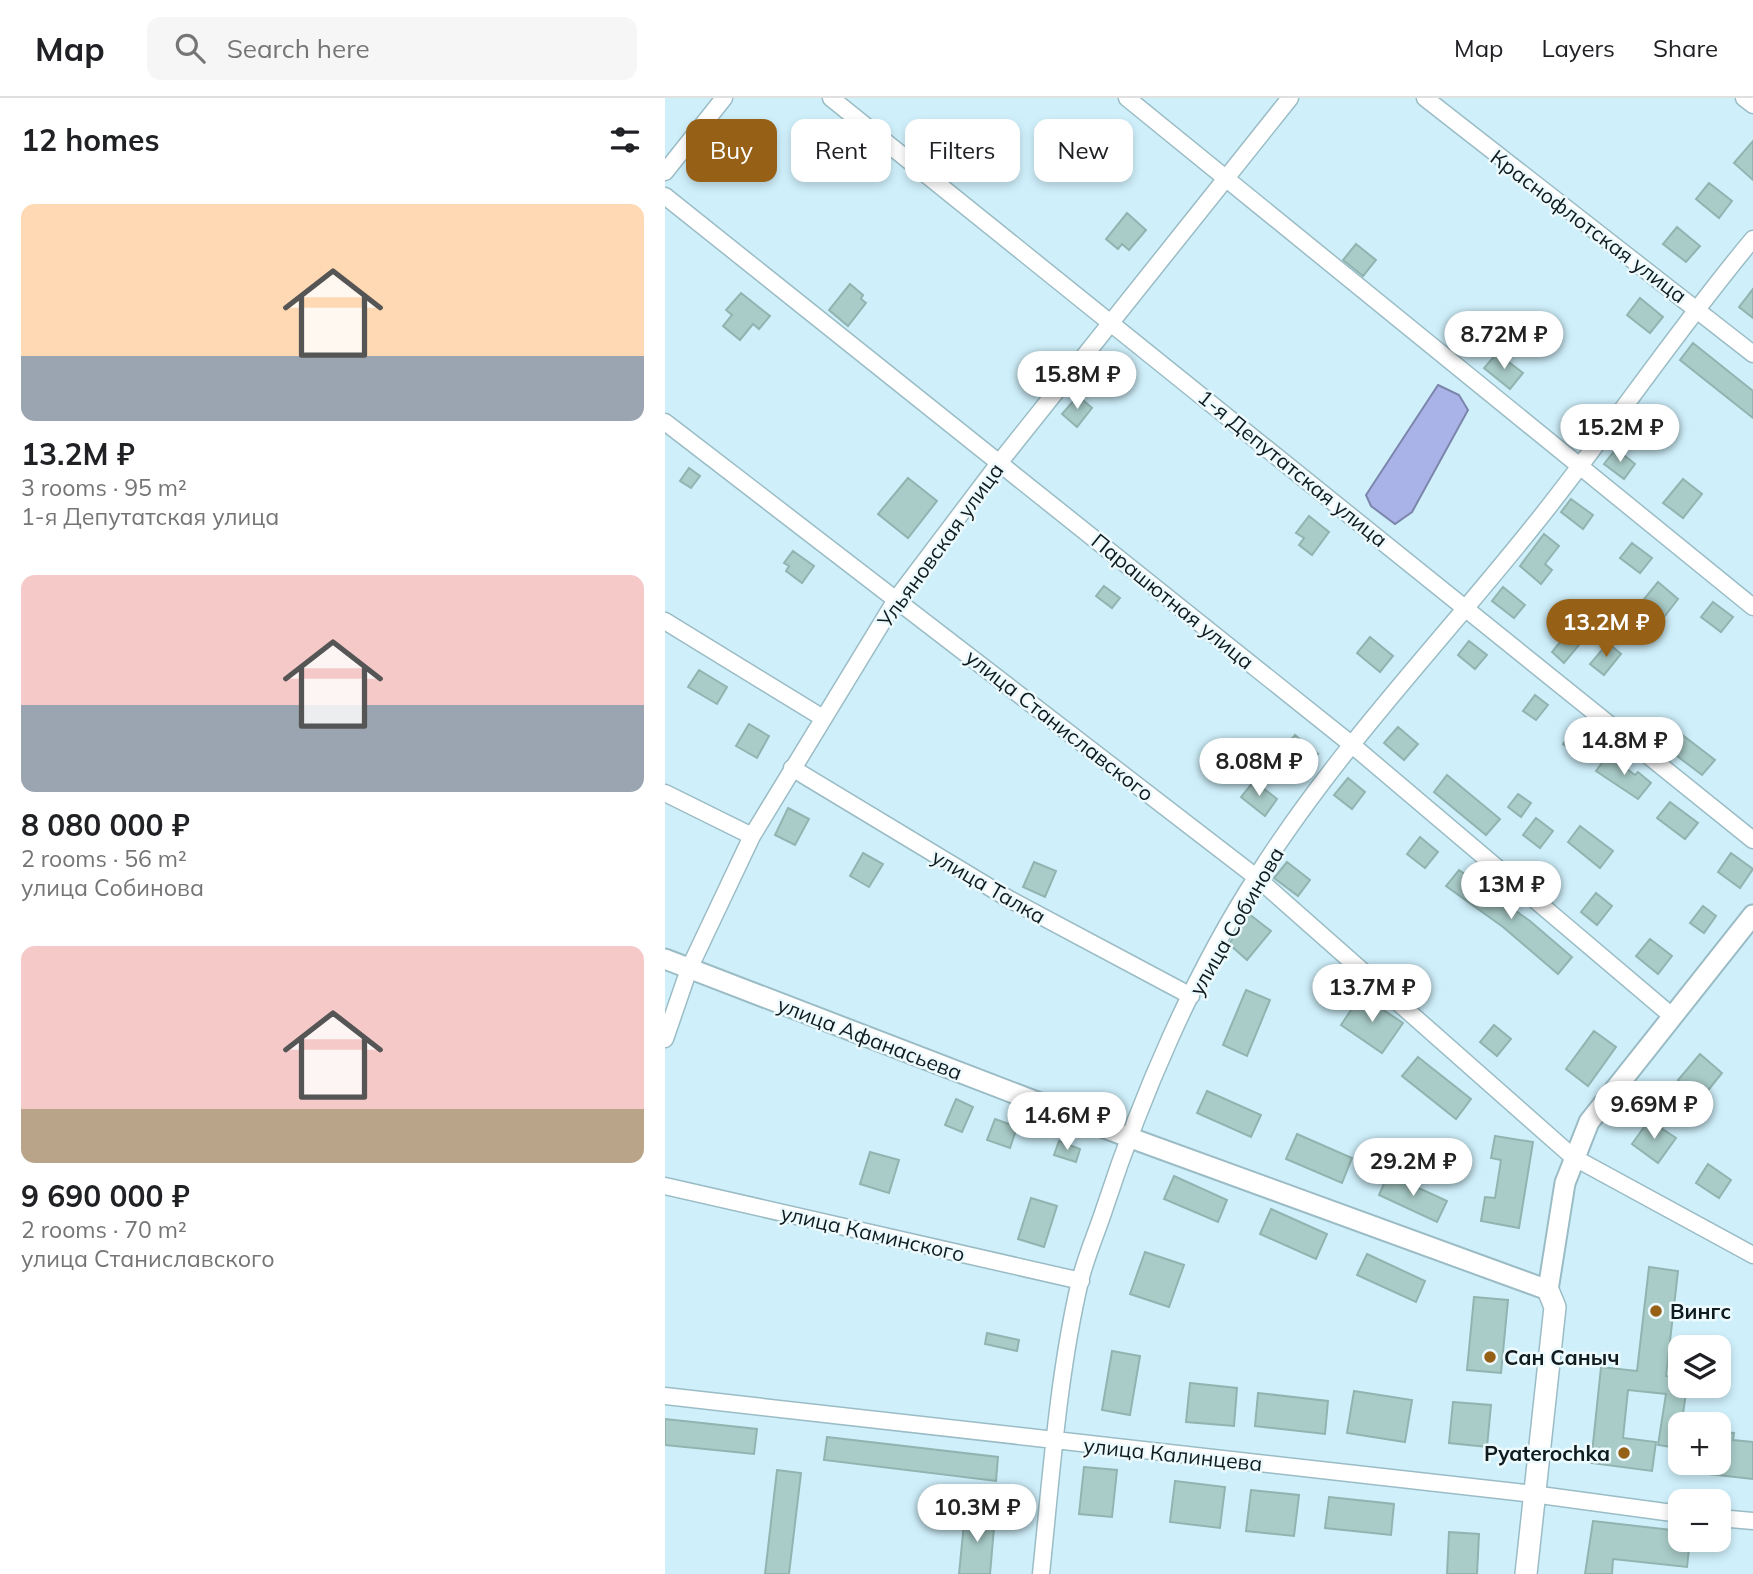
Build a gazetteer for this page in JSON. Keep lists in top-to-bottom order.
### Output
{
  "streets": {
    "street": [
      "Краснофлотская улица",
      "1-я Депутатская улица",
      "Ульяновская улица",
      "Парашютная улица",
      "улица Станиславского",
      "улица Талка",
      "улица Собинова",
      "улица Афанасьева",
      "улица Каминского",
      "улица Калинцева"
    ]
  },
  "crossings": [
    ["Краснофлотская улица", "улица Собинова"],
    ["1-я Депутатская улица", "Ульяновская улица"],
    ["1-я Депутатская улица", "улица Собинова"],
    ["Ульяновская улица", "Парашютная улица"],
    ["Ульяновская улица", "улица Станиславского"],
    ["Ульяновская улица", "улица Талка"],
    ["Ульяновская улица", "улица Афанасьева"],
    ["Парашютная улица", "улица Собинова"],
    ["улица Станиславского", "улица Собинова"],
    ["улица Талка", "улица Собинова"],
    ["улица Собинова", "улица Афанасьева"],
    ["улица Собинова", "улица Каминского"],
    ["улица Собинова", "улица Калинцева"]
  ],
  "places": ["Вингс", "Сан Саныч", "Pyaterochka"],
  "page": {
    "header": "Map",
    "search": "Search here",
    "nav": ["Map", "Layers", "Share"],
    "heading": "12 homes",
    "chip": [
      "Buy",
      "Rent",
      "Filters",
      "New"
    ],
    "list": [
      {
        "name": "13.2M ₽",
        "note": "3 rooms · 95 m² · 1-я Депутатская улица"
      },
      {
        "name": "8 080 000 ₽",
        "note": "2 rooms · 56 m² · улица Собинова"
      },
      {
        "name": "9 690 000 ₽",
        "note": "2 rooms · 70 m² · улица Станиславского"
      }
    ],
    "price": [
      "8.72M ₽",
      "15.8M ₽",
      "15.2M ₽",
      "13.2M ₽",
      "14.8M ₽",
      "8.08M ₽",
      "13M ₽",
      "13.7M ₽",
      "9.69M ₽",
      "14.6M ₽",
      "29.2M ₽",
      "10.3M ₽"
    ],
    "map_buttons": ["+", "−"]
  }
}
